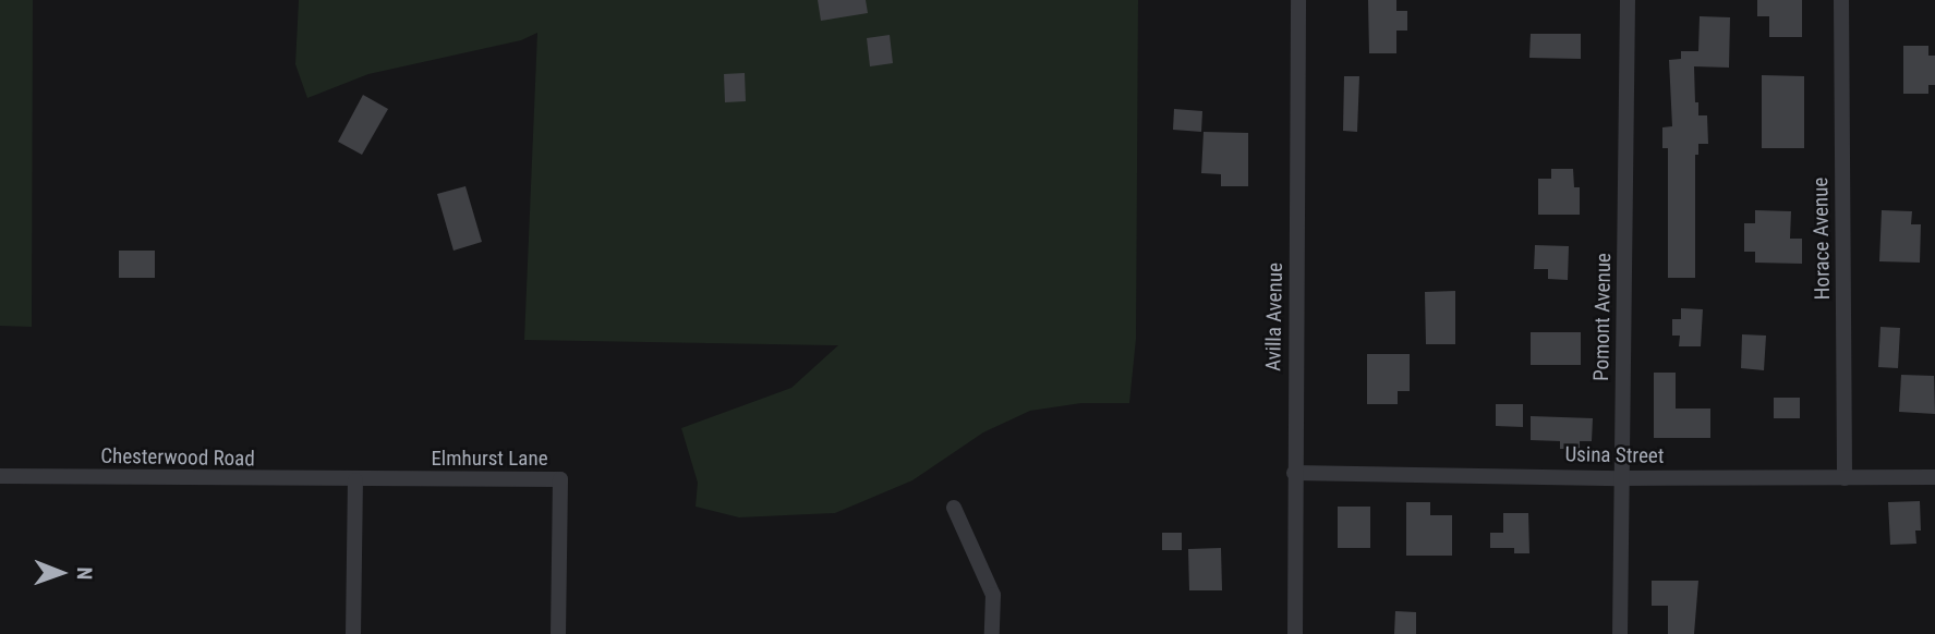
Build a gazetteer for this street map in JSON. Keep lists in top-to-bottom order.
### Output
{
  "streets": {
    "street": [
      "Horace Avenue",
      "Avilla Avenue",
      "Pomont Avenue",
      "Usina Street",
      "Chesterwood Road",
      "Elmhurst Lane"
    ]
  },
  "crossings": [
    ["Horace Avenue", "Usina Street"],
    ["Avilla Avenue", "Usina Street"],
    ["Pomont Avenue", "Usina Street"],
    ["Chesterwood Road", "Elmhurst Lane"]
  ],
  "north": "right"
}
